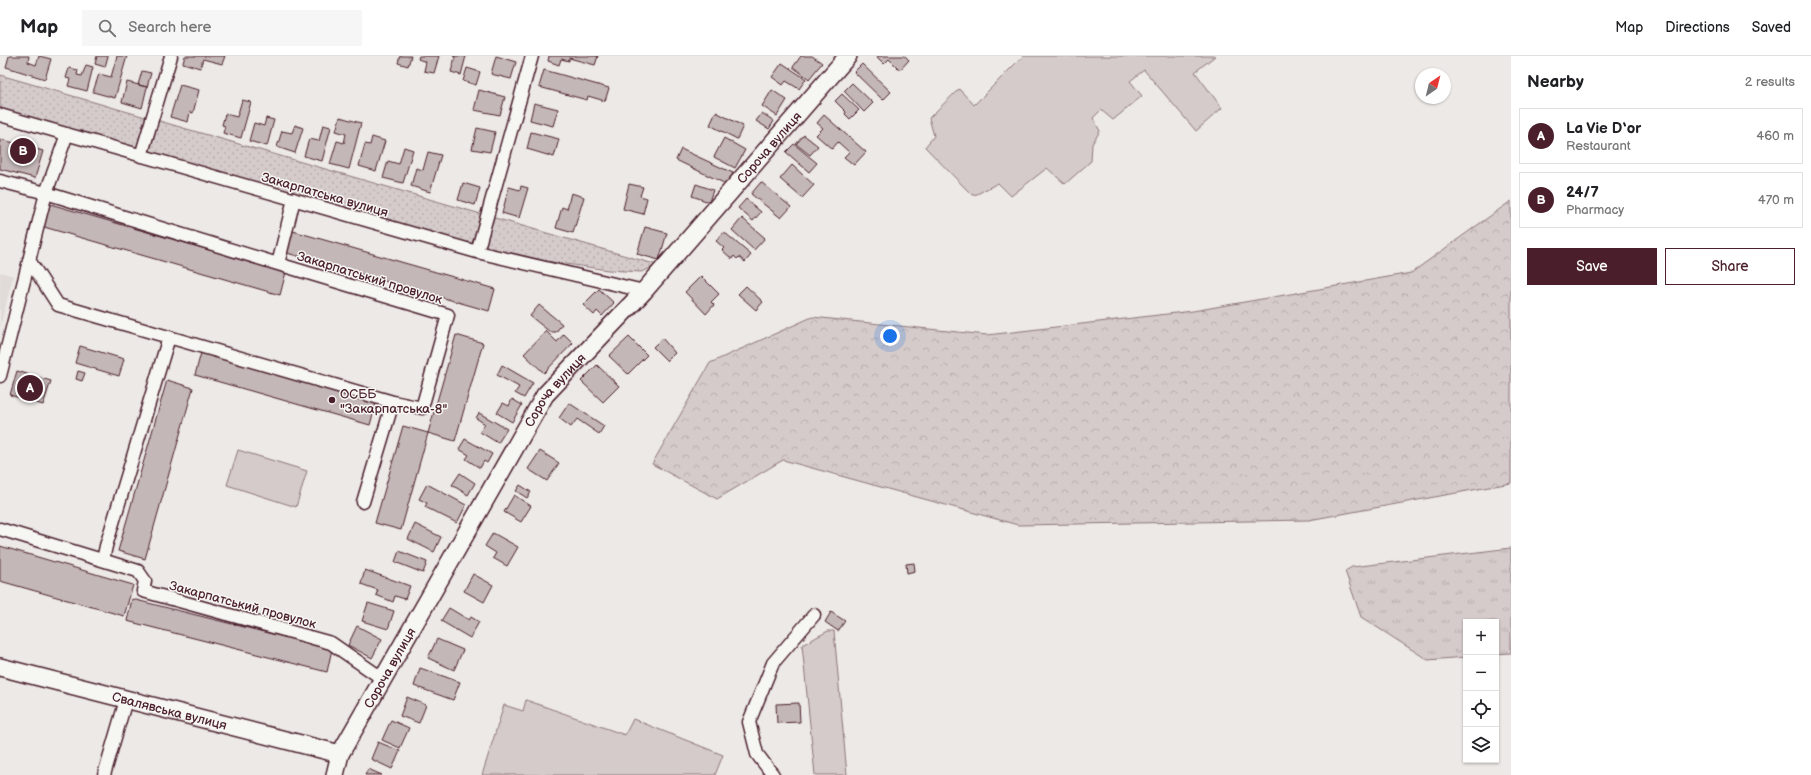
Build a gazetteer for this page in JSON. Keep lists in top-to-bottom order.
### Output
{
  "streets": {
    "main road": ["Сороча вулиця", "Свалявська вулиця"],
    "street": ["Закарпатська вулиця", "Закарпатський провулок"]
  },
  "crossings": [
    ["Сороча вулиця", "Закарпатська вулиця"],
    ["Сороча вулиця", "Закарпатський провулок"],
    ["Сороча вулиця", "Свалявська вулиця"],
    ["Закарпатська вулиця", "Закарпатський провулок"]
  ],
  "places": ["ОСББ \"Закарпатська-8\""],
  "north": "top right",
  "page": {
    "header": "Map",
    "search": "Search here",
    "nav": ["Map", "Directions", "Saved"],
    "heading": ["Nearby", "2 results"],
    "list": [
      {
        "mark": "A",
        "name": "La Vie D‘or",
        "note": "Restaurant",
        "value": "460 m"
      },
      {
        "mark": "B",
        "name": "24/7",
        "note": "Pharmacy",
        "value": "470 m"
      }
    ],
    "pins": ["B", "A"],
    "buttons": ["Save", "Share"],
    "map_buttons": ["+", "−"]
  }
}
